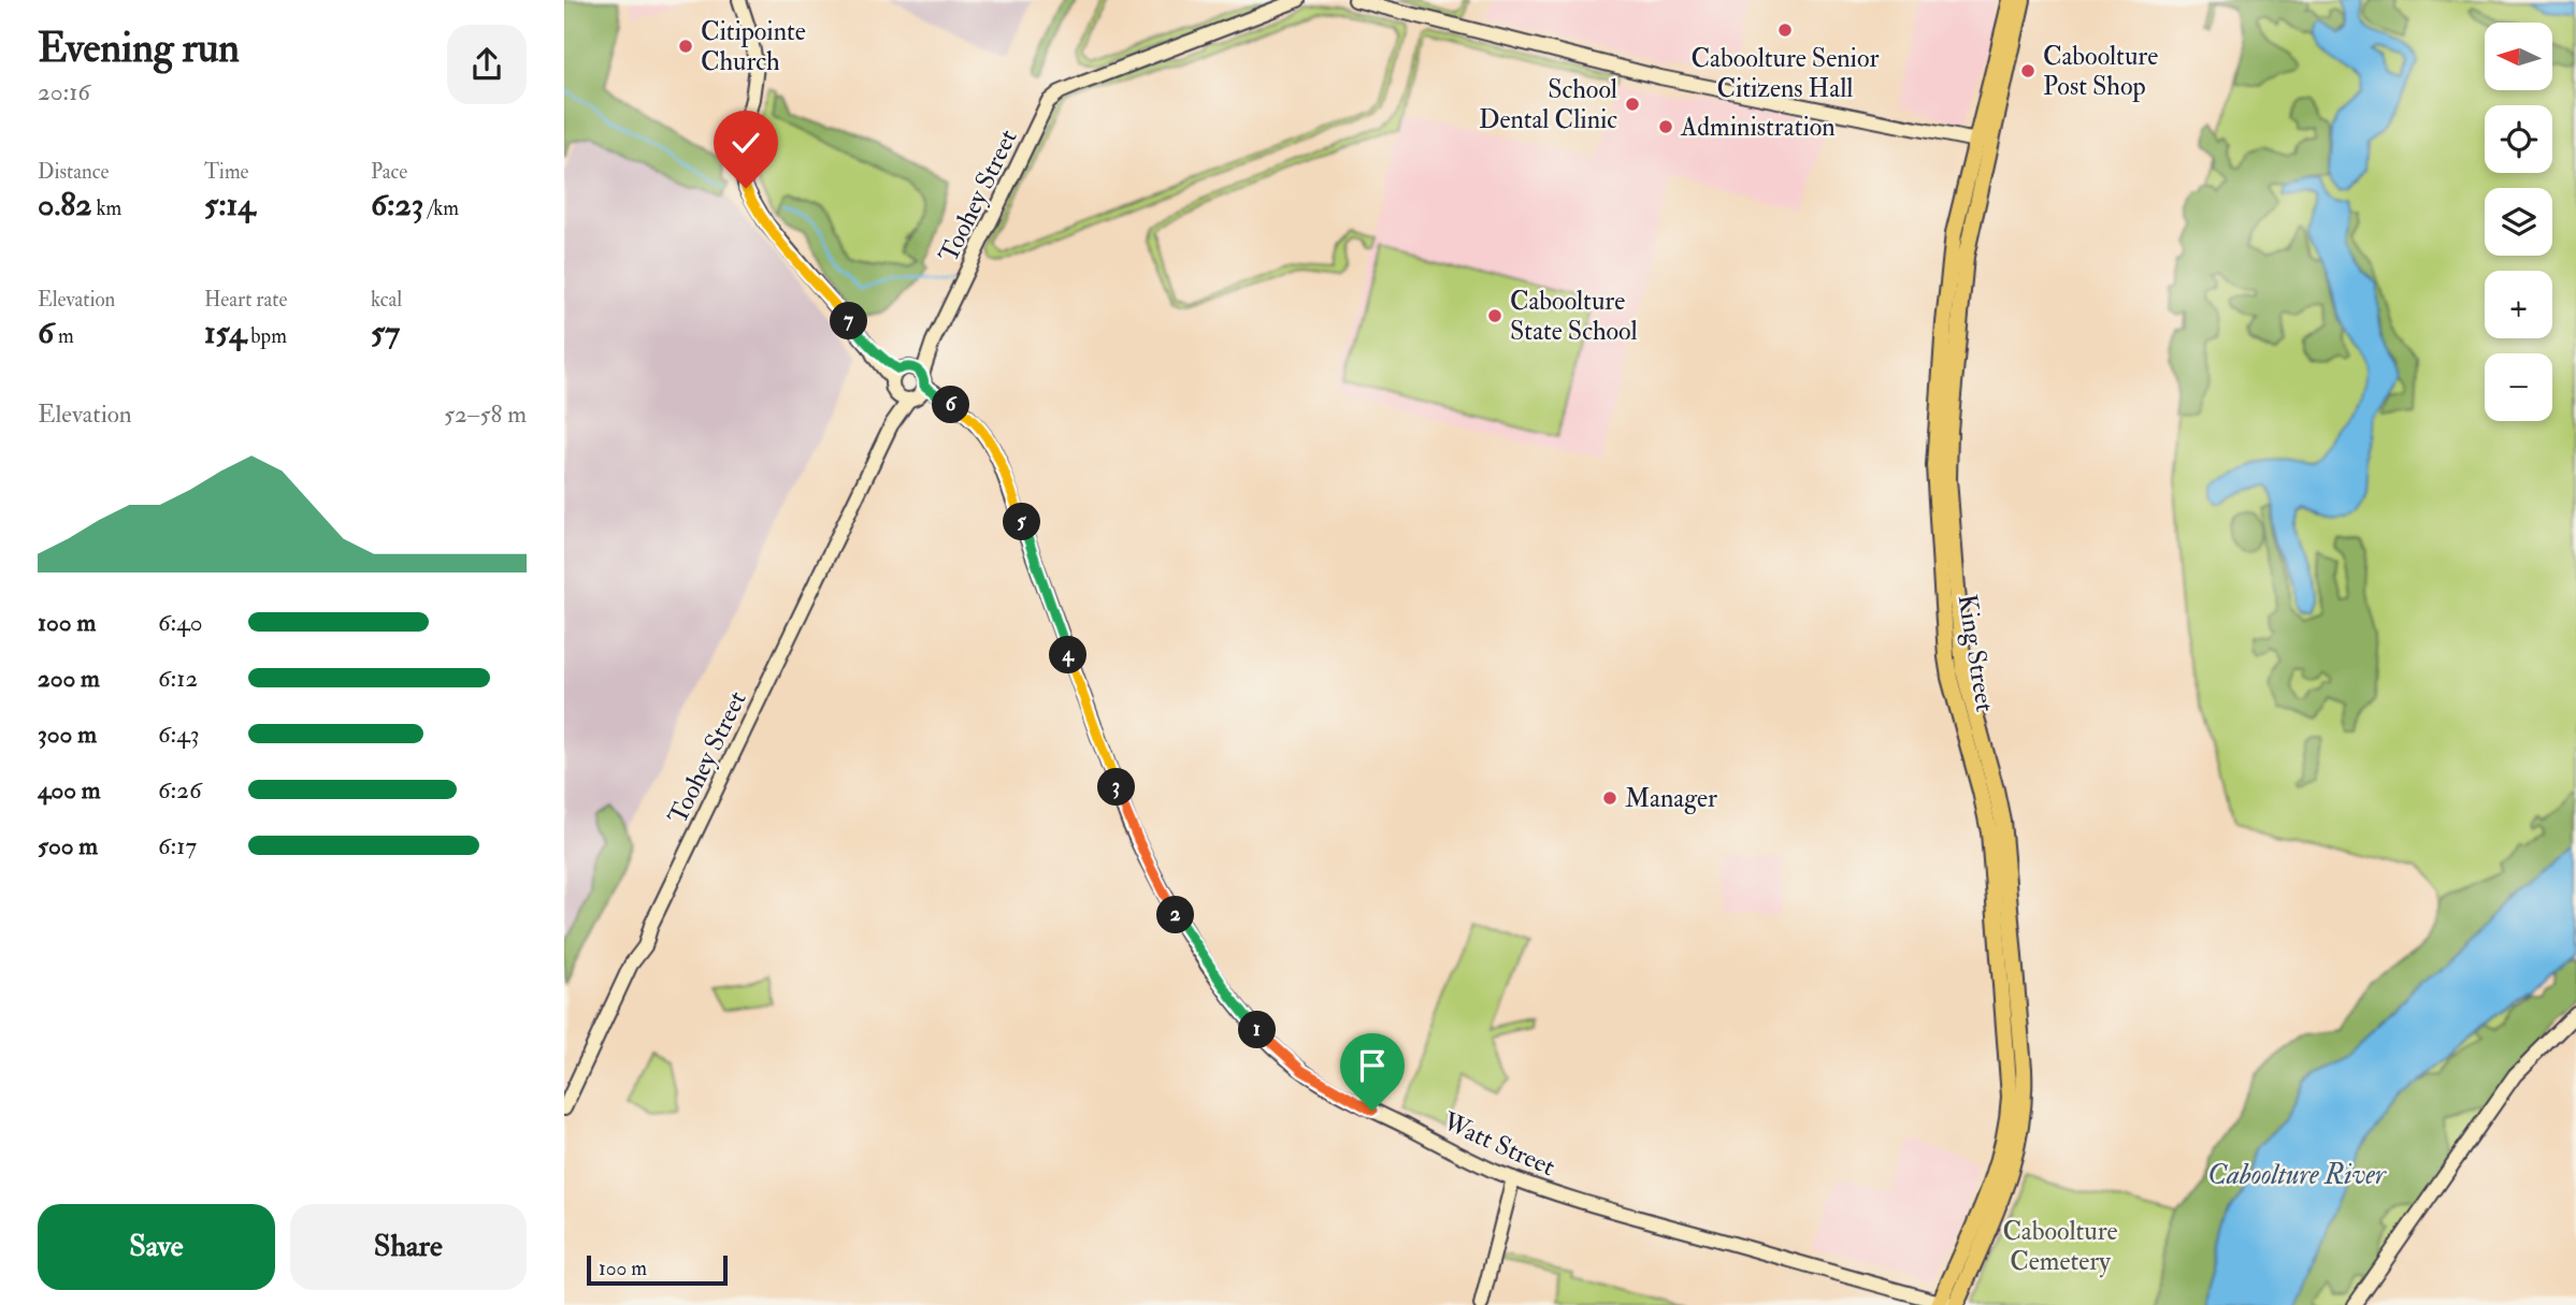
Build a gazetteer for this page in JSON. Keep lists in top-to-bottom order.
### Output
{
  "streets": {
    "main road": ["King Street"],
    "street": ["Toohey Street", "Watt Street"]
  },
  "crossings": [
    ["Toohey Street", "Watt Street"],
    ["King Street", "Watt Street"]
  ],
  "water": ["Caboolture River"],
  "parks": ["Caboolture Cemetery"],
  "places": [
    "Caboolture Senior Citizens Hall",
    "Citipointe Church",
    "Caboolture Post Shop",
    "School Dental Clinic",
    "Administration",
    "Caboolture State School",
    "Manager"
  ],
  "scale_bar": "100 m",
  "north": "left",
  "page": {
    "heading": ["Evening run", "20:16"],
    "map_buttons": ["+", "−"],
    "stats": [
      ["Distance", "0.82 km"],
      ["Time", "5:14"],
      ["Pace", "6:23 /km"],
      ["Elevation", "6 m"],
      ["Heart rate", "154 bpm"],
      ["kcal", "57"]
    ],
    "pins": [
      "7",
      "6",
      "5",
      "4",
      "3",
      "2",
      "1"
    ],
    "chart": ["Elevation", "52–58 m"],
    "list": [
      {
        "name": "100 m",
        "note": "6:40"
      },
      {
        "name": "200 m",
        "note": "6:12"
      },
      {
        "name": "300 m",
        "note": "6:43"
      },
      {
        "name": "400 m",
        "note": "6:26"
      },
      {
        "name": "500 m",
        "note": "6:17"
      }
    ],
    "buttons": ["Save", "Share"],
    "scale": "100 m"
  }
}
